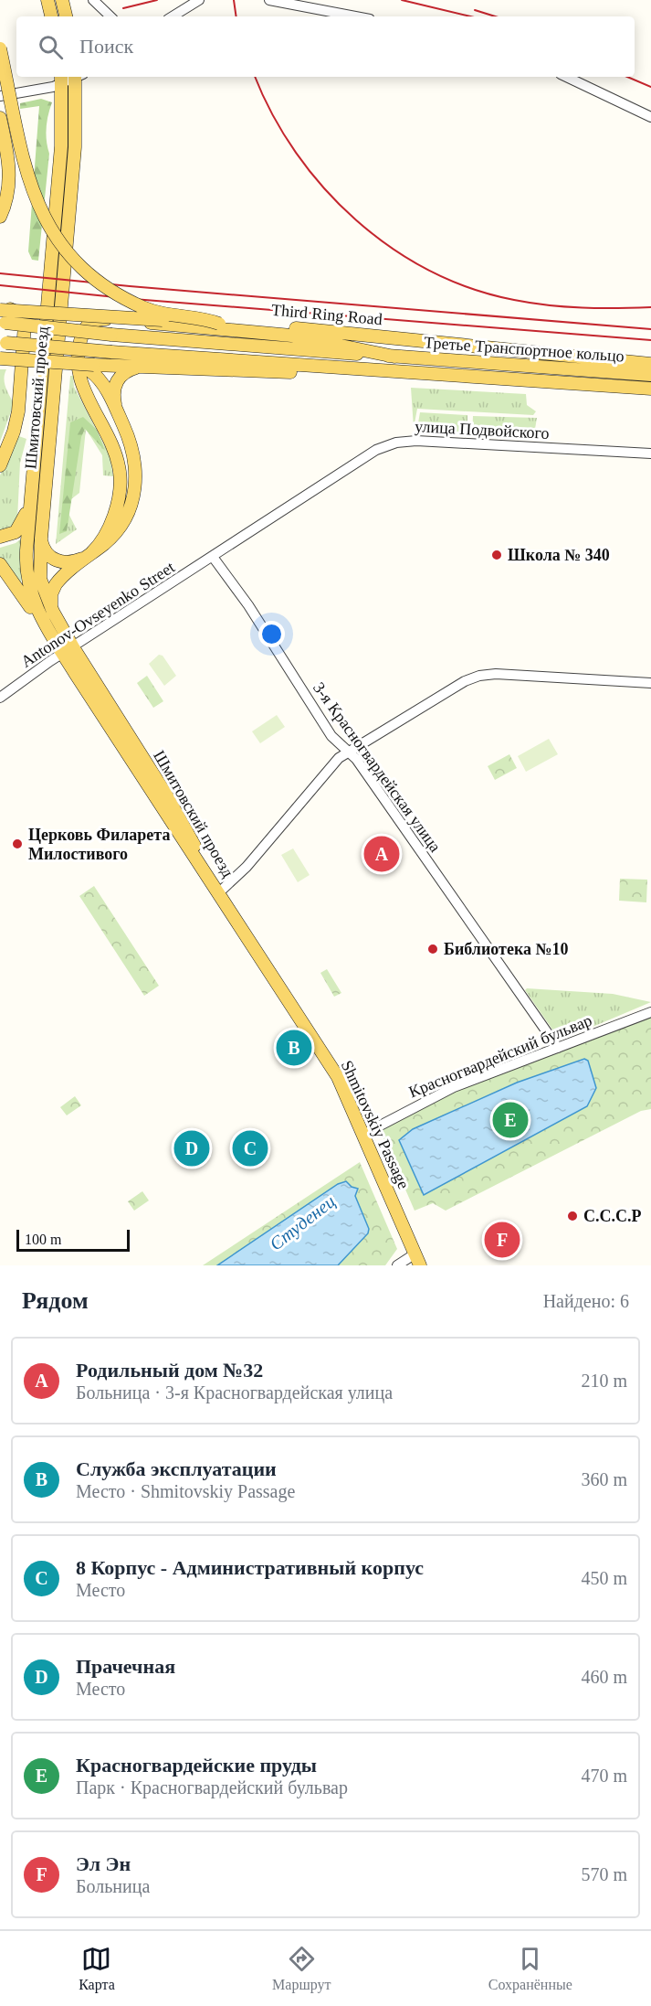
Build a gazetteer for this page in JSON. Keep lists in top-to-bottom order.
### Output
{
  "streets": {
    "main road": [
      "Third Ring Road",
      "Третье Транспортное кольцо",
      "Шмитовский проезд",
      "Shmitovskiy Passage"
    ],
    "street": [
      "улица Подвойского",
      "Antonov-Ovseyenko Street",
      "3-я Красногвардейская улица",
      "Красногвардейский бульвар"
    ]
  },
  "crossings": [
    ["Шмитовский проезд", "Antonov-Ovseyenko Street"],
    ["Шмитовский проезд", "Shmitovskiy Passage"],
    ["улица Подвойского", "Antonov-Ovseyenko Street"],
    ["улица Подвойского", "3-я Красногвардейская улица"],
    ["Antonov-Ovseyenko Street", "3-я Красногвардейская улица"],
    ["3-я Красногвардейская улица", "Красногвардейский бульвар"],
    ["Красногвардейский бульвар", "Shmitovskiy Passage"]
  ],
  "water": ["Студенец"],
  "places": [
    "Школа № 340",
    "Церковь Филарета Милостивого",
    "Библиотека №10",
    "С.С.С.Р"
  ],
  "scale_bar": "100 m",
  "page": {
    "search": "Поиск",
    "pins": [
      "A",
      "B",
      "E",
      "C",
      "D",
      "F"
    ],
    "scale": "100 m",
    "heading": ["Рядом", "Найдено: 6"],
    "list": [
      {
        "mark": "A",
        "name": "Родильный дом №32",
        "note": "Больница · 3-я Красногвардейская улица",
        "value": "210 m"
      },
      {
        "mark": "B",
        "name": "Служба эксплуатации",
        "note": "Место · Shmitovskiy Passage",
        "value": "360 m"
      },
      {
        "mark": "C",
        "name": "8 Корпус - Административный корпус",
        "note": "Место",
        "value": "450 m"
      },
      {
        "mark": "D",
        "name": "Прачечная",
        "note": "Место",
        "value": "460 m"
      },
      {
        "mark": "E",
        "name": "Красногвардейские пруды",
        "note": "Парк · Красногвардейский бульвар",
        "value": "470 m"
      },
      {
        "mark": "F",
        "name": "Эл Эн",
        "note": "Больница",
        "value": "570 m"
      }
    ],
    "nav": ["Карта", "Маршрут", "Сохранённые"]
  }
}
